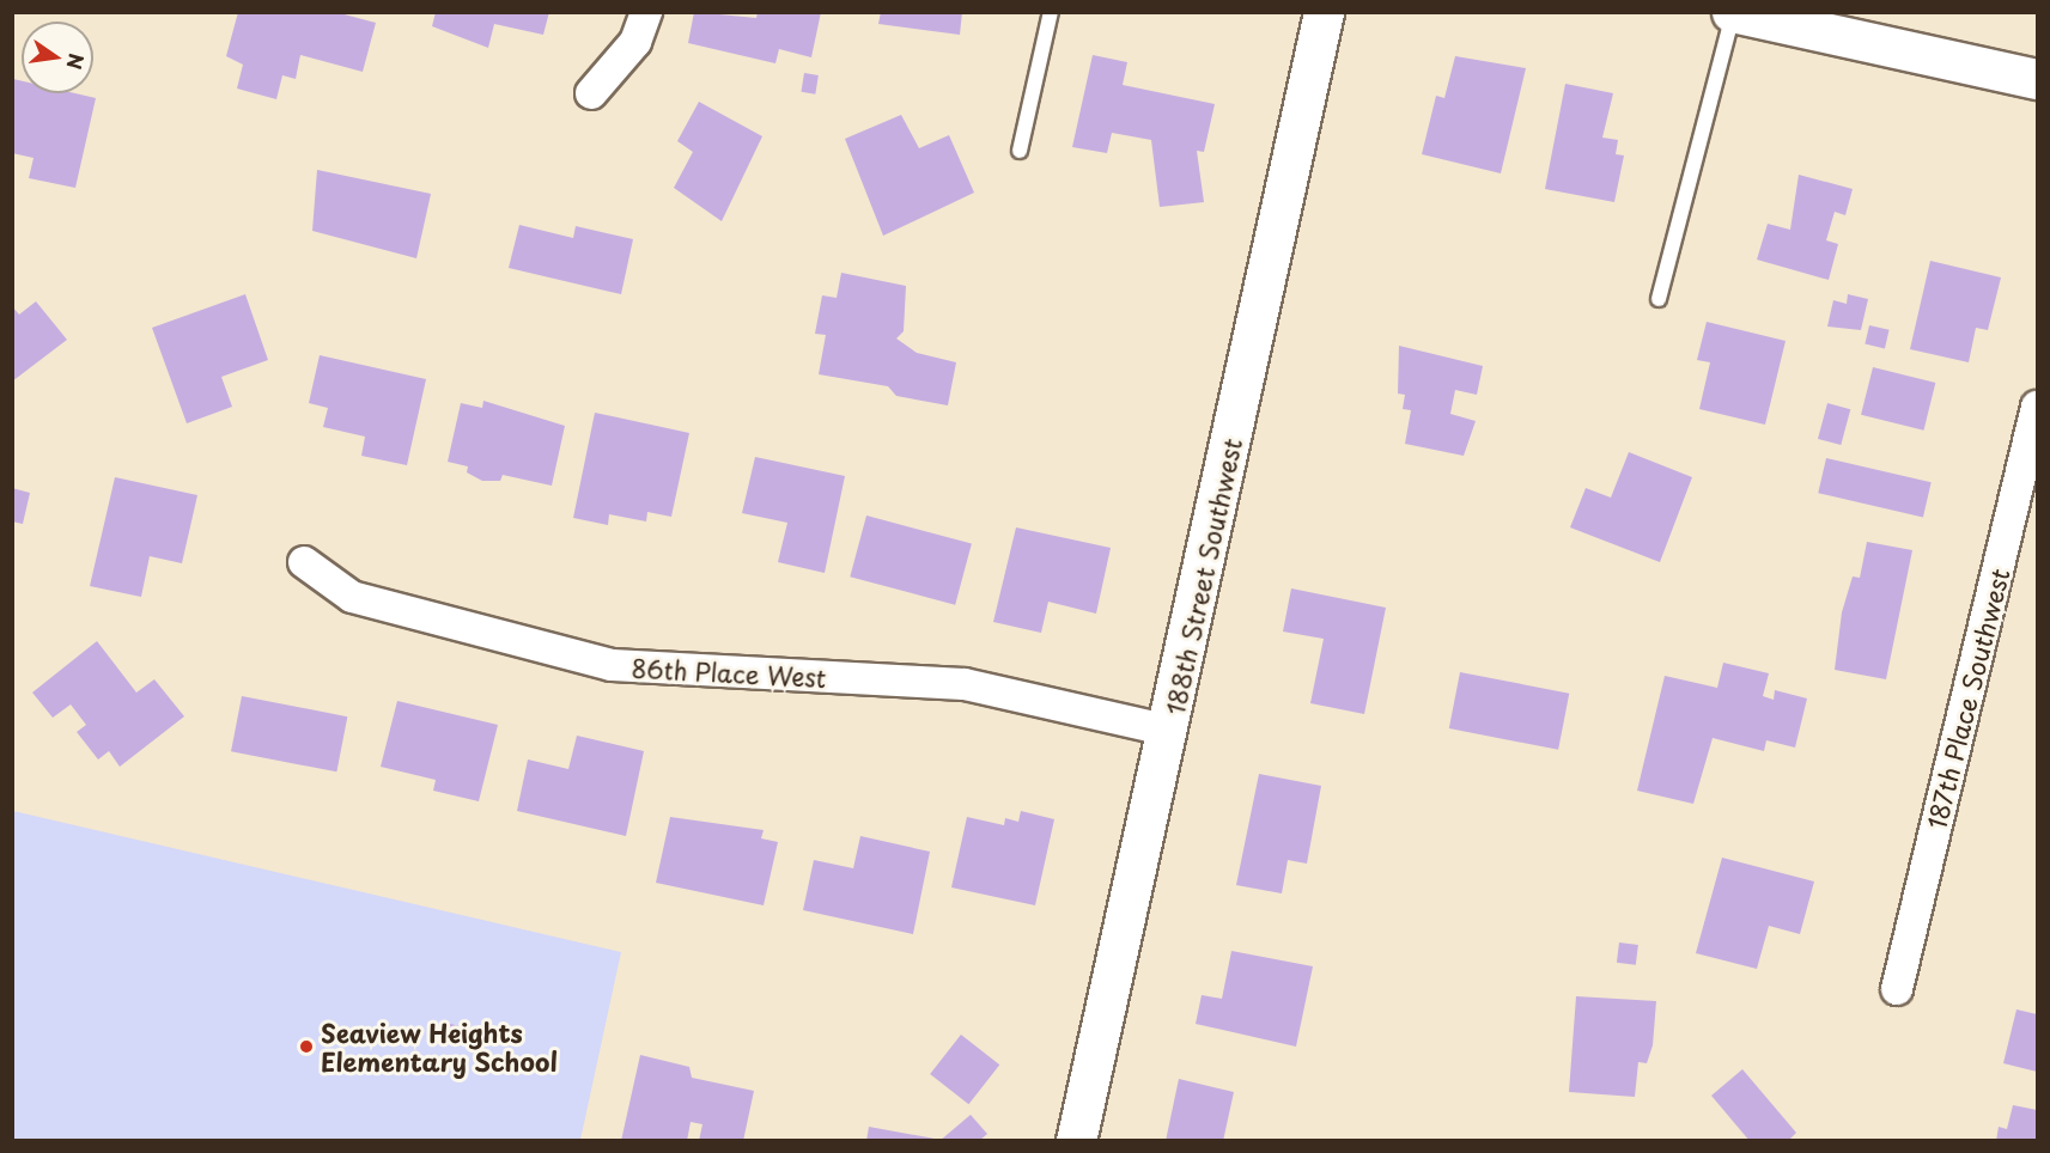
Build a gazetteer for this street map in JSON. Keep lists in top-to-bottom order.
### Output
{
  "streets": {
    "street": ["188th Street Southwest", "86th Place West", "187th Place Southwest"]
  },
  "crossings": [
    ["188th Street Southwest", "86th Place West"]
  ],
  "places": ["Seaview Heights Elementary School"],
  "north": "right"
}
